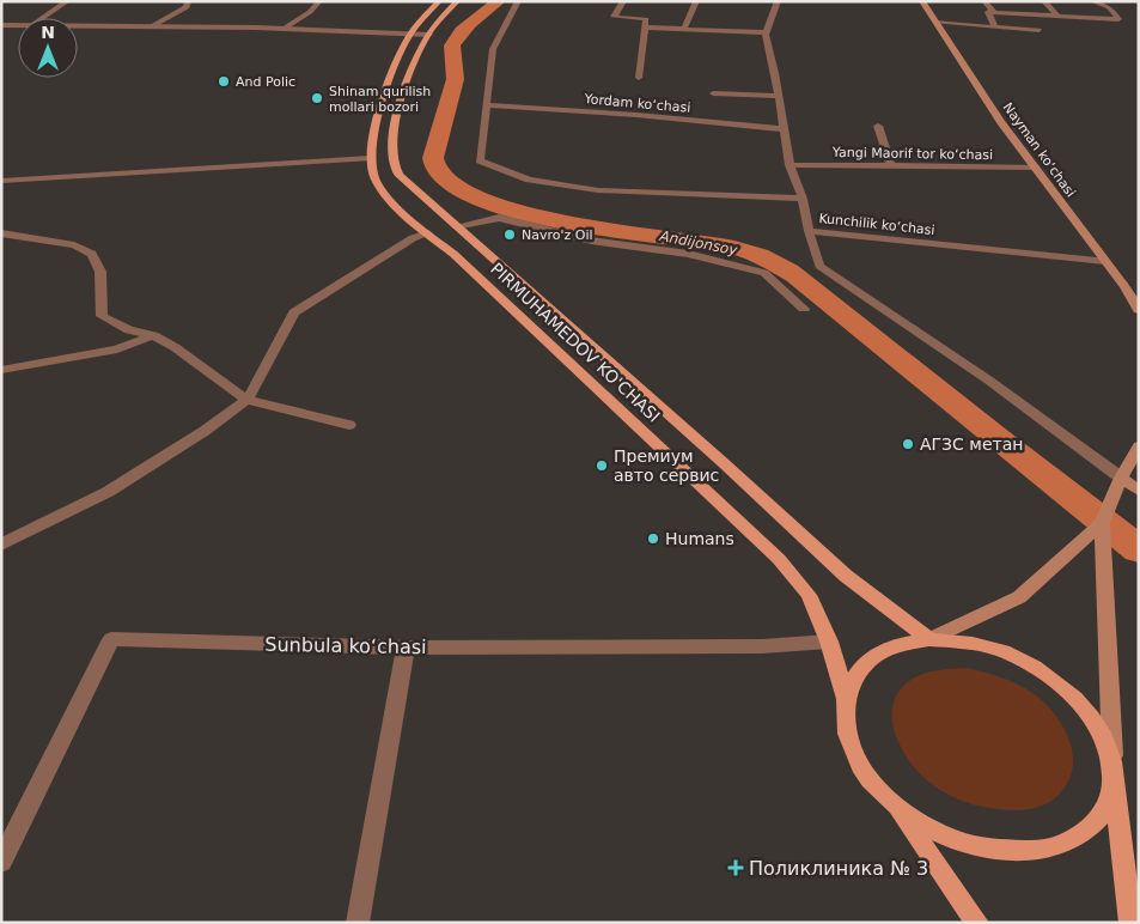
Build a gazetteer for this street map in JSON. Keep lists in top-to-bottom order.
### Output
{
  "streets": {
    "main road": ["Nayman koʻchasi", "PIRMUHAMEDOV KO'CHASI"],
    "street": [
      "Yordam koʻchasi",
      "Yangi Maorif tor koʻchasi",
      "Kunchilik koʻchasi",
      "Sunbula koʻchasi"
    ]
  },
  "crossings": [
    ["Yordam koʻchasi", "Kunchilik koʻchasi"],
    ["Nayman koʻchasi", "Yangi Maorif tor koʻchasi"],
    ["Nayman koʻchasi", "Kunchilik koʻchasi"],
    ["Yangi Maorif tor koʻchasi", "Kunchilik koʻchasi"],
    ["PIRMUHAMEDOV KO'CHASI", "Sunbula koʻchasi"]
  ],
  "water": ["Andijonsoy"],
  "places": {
    "other": [
      "And Polic",
      "Shinam qurilish mollari bozori",
      "Navro'z Oil",
      "АГЗС метан",
      "Премиум авто сервис",
      "Humans"
    ],
    "health": ["Поликлиника № 3"]
  },
  "north": "top"
}
